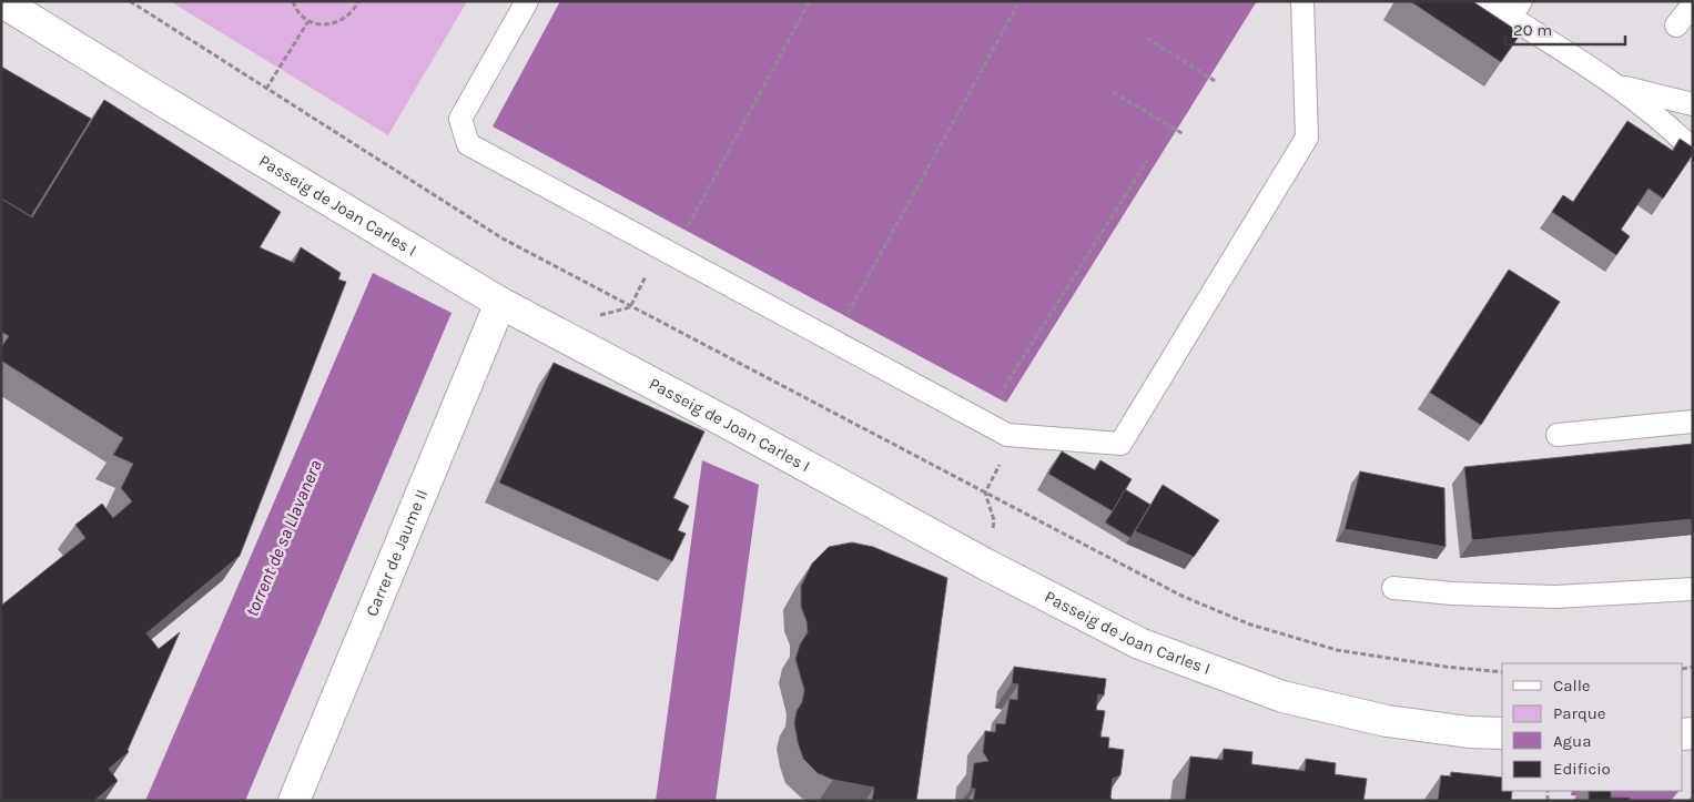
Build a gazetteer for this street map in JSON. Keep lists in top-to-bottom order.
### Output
{
  "streets": {
    "street": ["Passeig de Joan Carles I", "Carrer de Jaume II"]
  },
  "crossings": [
    ["Passeig de Joan Carles I", "Carrer de Jaume II"]
  ],
  "water": ["torrent de sa Llavanera"],
  "legend": [
    "Calle",
    "Parque",
    "Agua",
    "Edificio"
  ],
  "scale_bar": "20 m"
}
